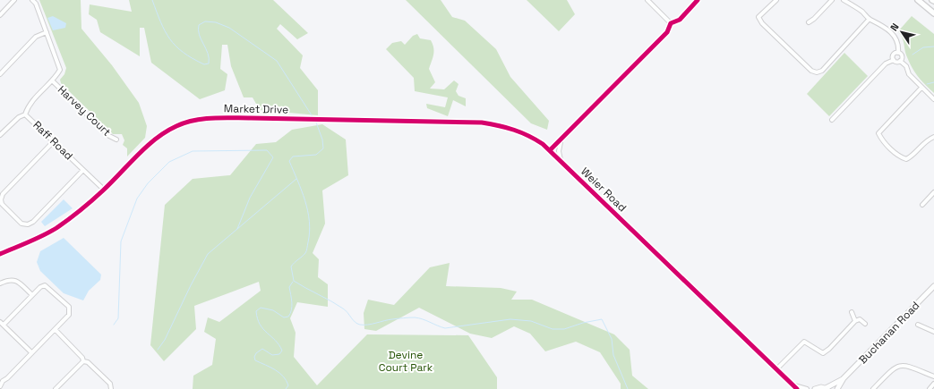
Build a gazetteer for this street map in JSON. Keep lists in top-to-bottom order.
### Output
{
  "streets": {
    "main road": ["Buchanan Road"],
    "street": [
      "Market Drive",
      "Harvey Court",
      "Raff Road",
      "Weier Road"
    ]
  },
  "crossings": [
    ["Market Drive", "Raff Road"],
    ["Market Drive", "Weier Road"]
  ],
  "parks": ["Devine Court Park"],
  "north": "top left"
}
